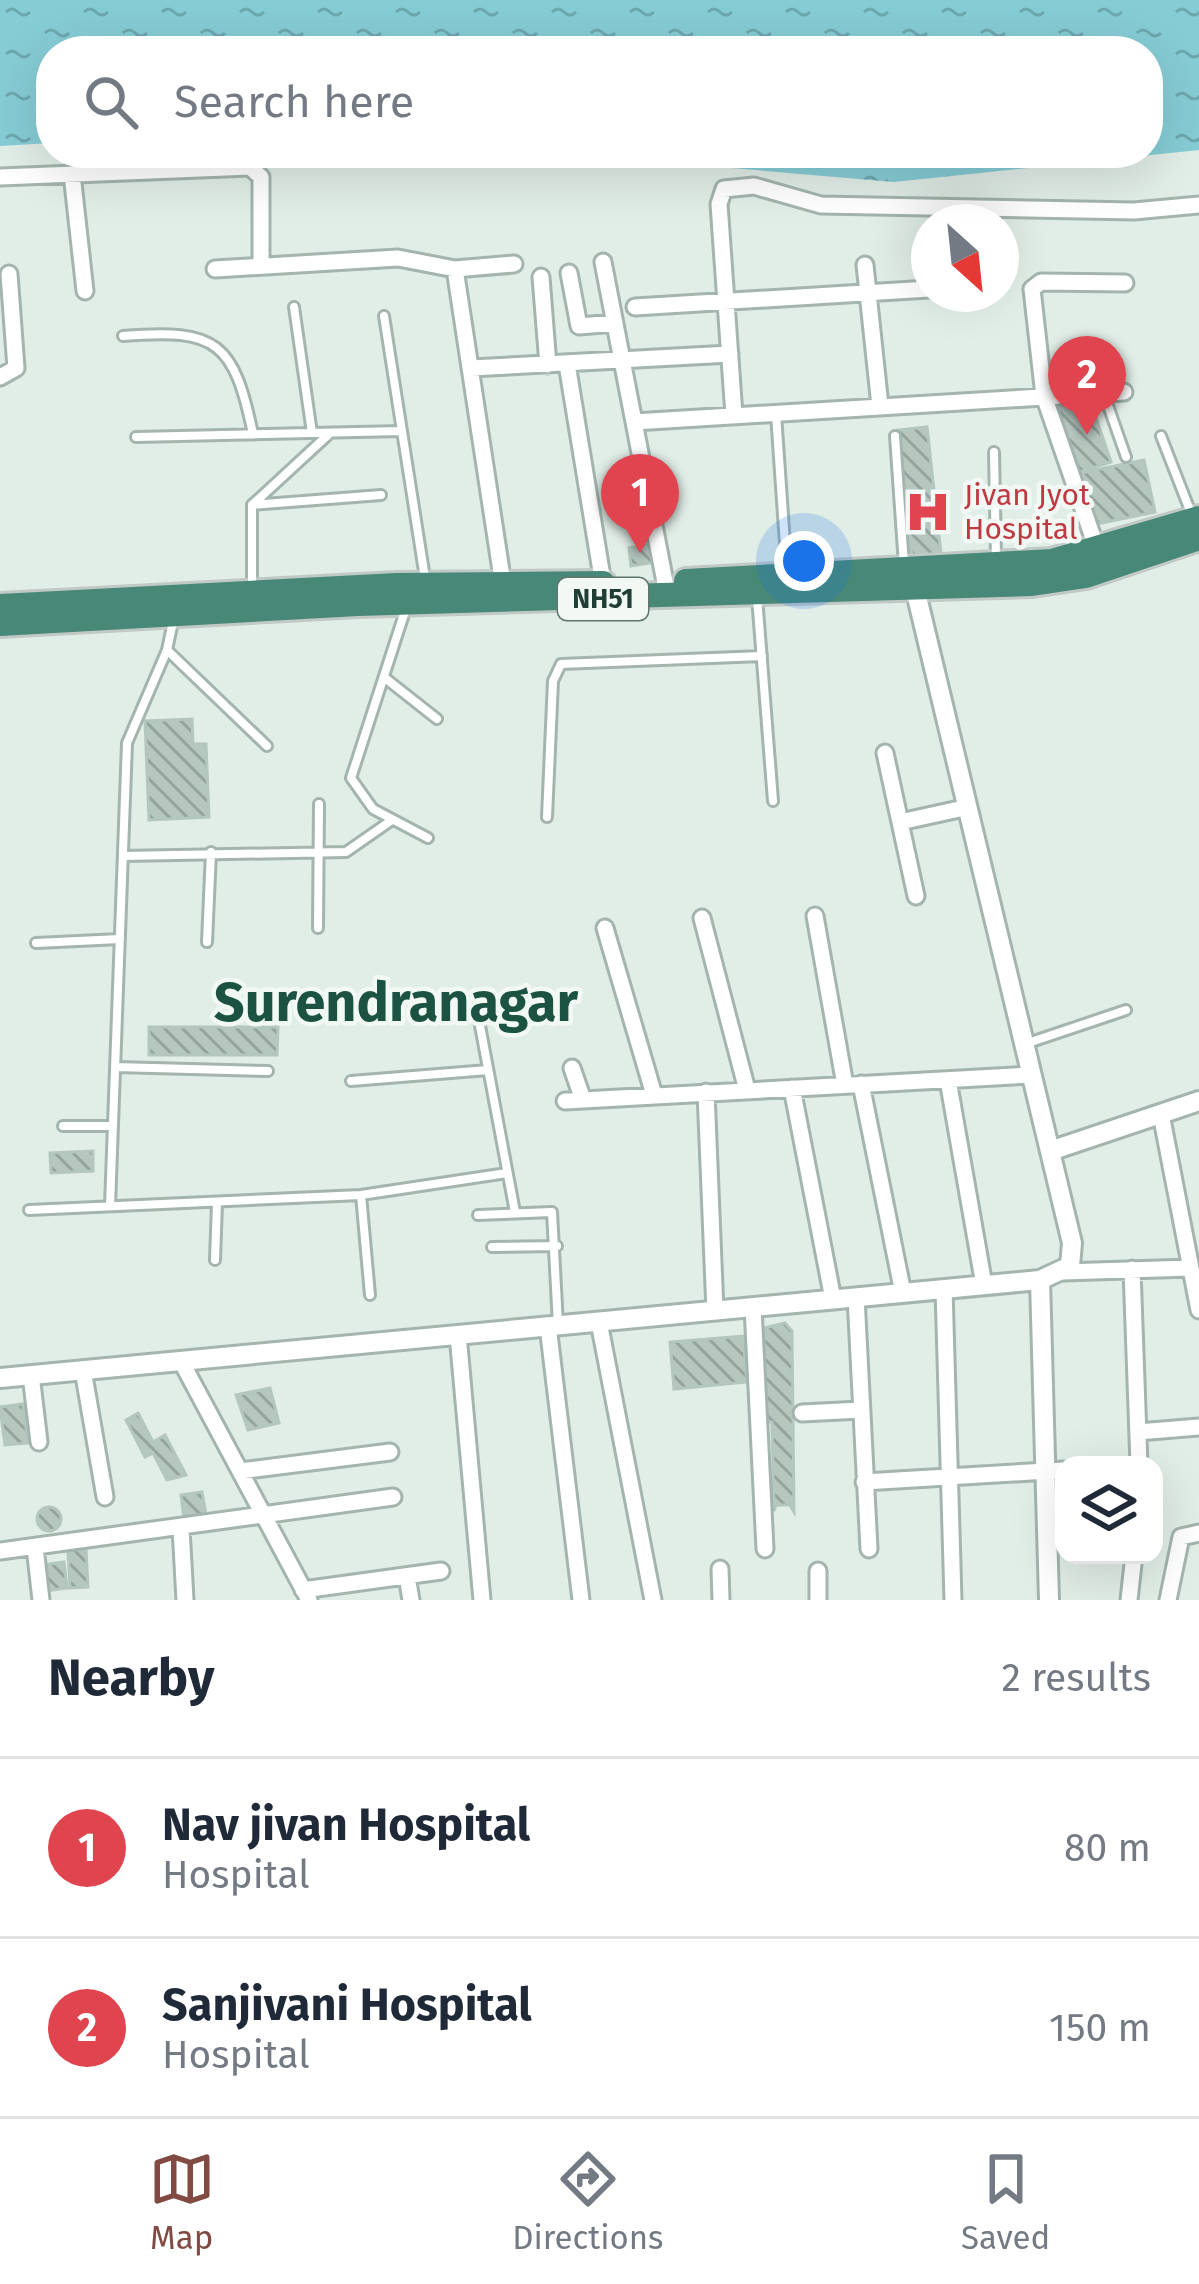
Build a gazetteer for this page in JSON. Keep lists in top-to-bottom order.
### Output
{
  "streets": {
    "highway": ["NH51"]
  },
  "districts": ["Surendranagar"],
  "places": {
    "hospital": ["Jivan Jyot Hospital"]
  },
  "north": "bottom right",
  "page": {
    "search": "Search here",
    "pins": ["2", "1"],
    "heading": ["Nearby", "2 results"],
    "list": [
      {
        "mark": "1",
        "name": "Nav jivan Hospital",
        "note": "Hospital",
        "value": "80 m"
      },
      {
        "mark": "2",
        "name": "Sanjivani Hospital",
        "note": "Hospital",
        "value": "150 m"
      }
    ],
    "nav": ["Map", "Directions", "Saved"]
  }
}
